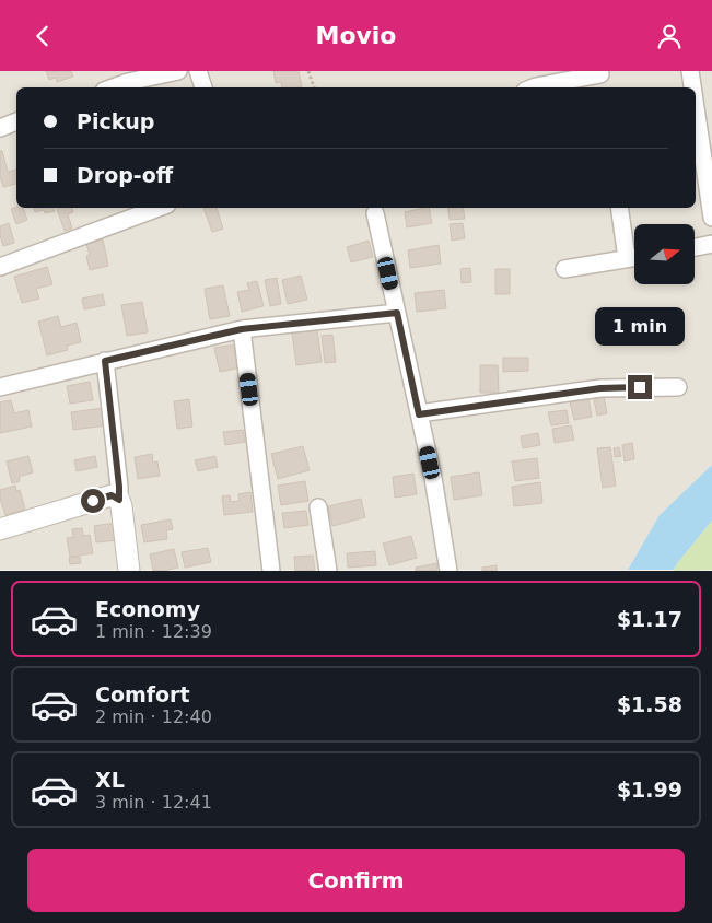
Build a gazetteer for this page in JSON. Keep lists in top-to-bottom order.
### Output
{
  "north": "right",
  "page": {
    "header": "Movio",
    "banner": ["Pickup", "Drop-off"],
    "bubble": "1 min",
    "list": [
      {
        "name": "Economy",
        "note": "1 min · 12:39",
        "value": "$1.17"
      },
      {
        "name": "Comfort",
        "note": "2 min · 12:40",
        "value": "$1.58"
      },
      {
        "name": "XL",
        "note": "3 min · 12:41",
        "value": "$1.99"
      }
    ],
    "buttons": "Confirm"
  }
}
